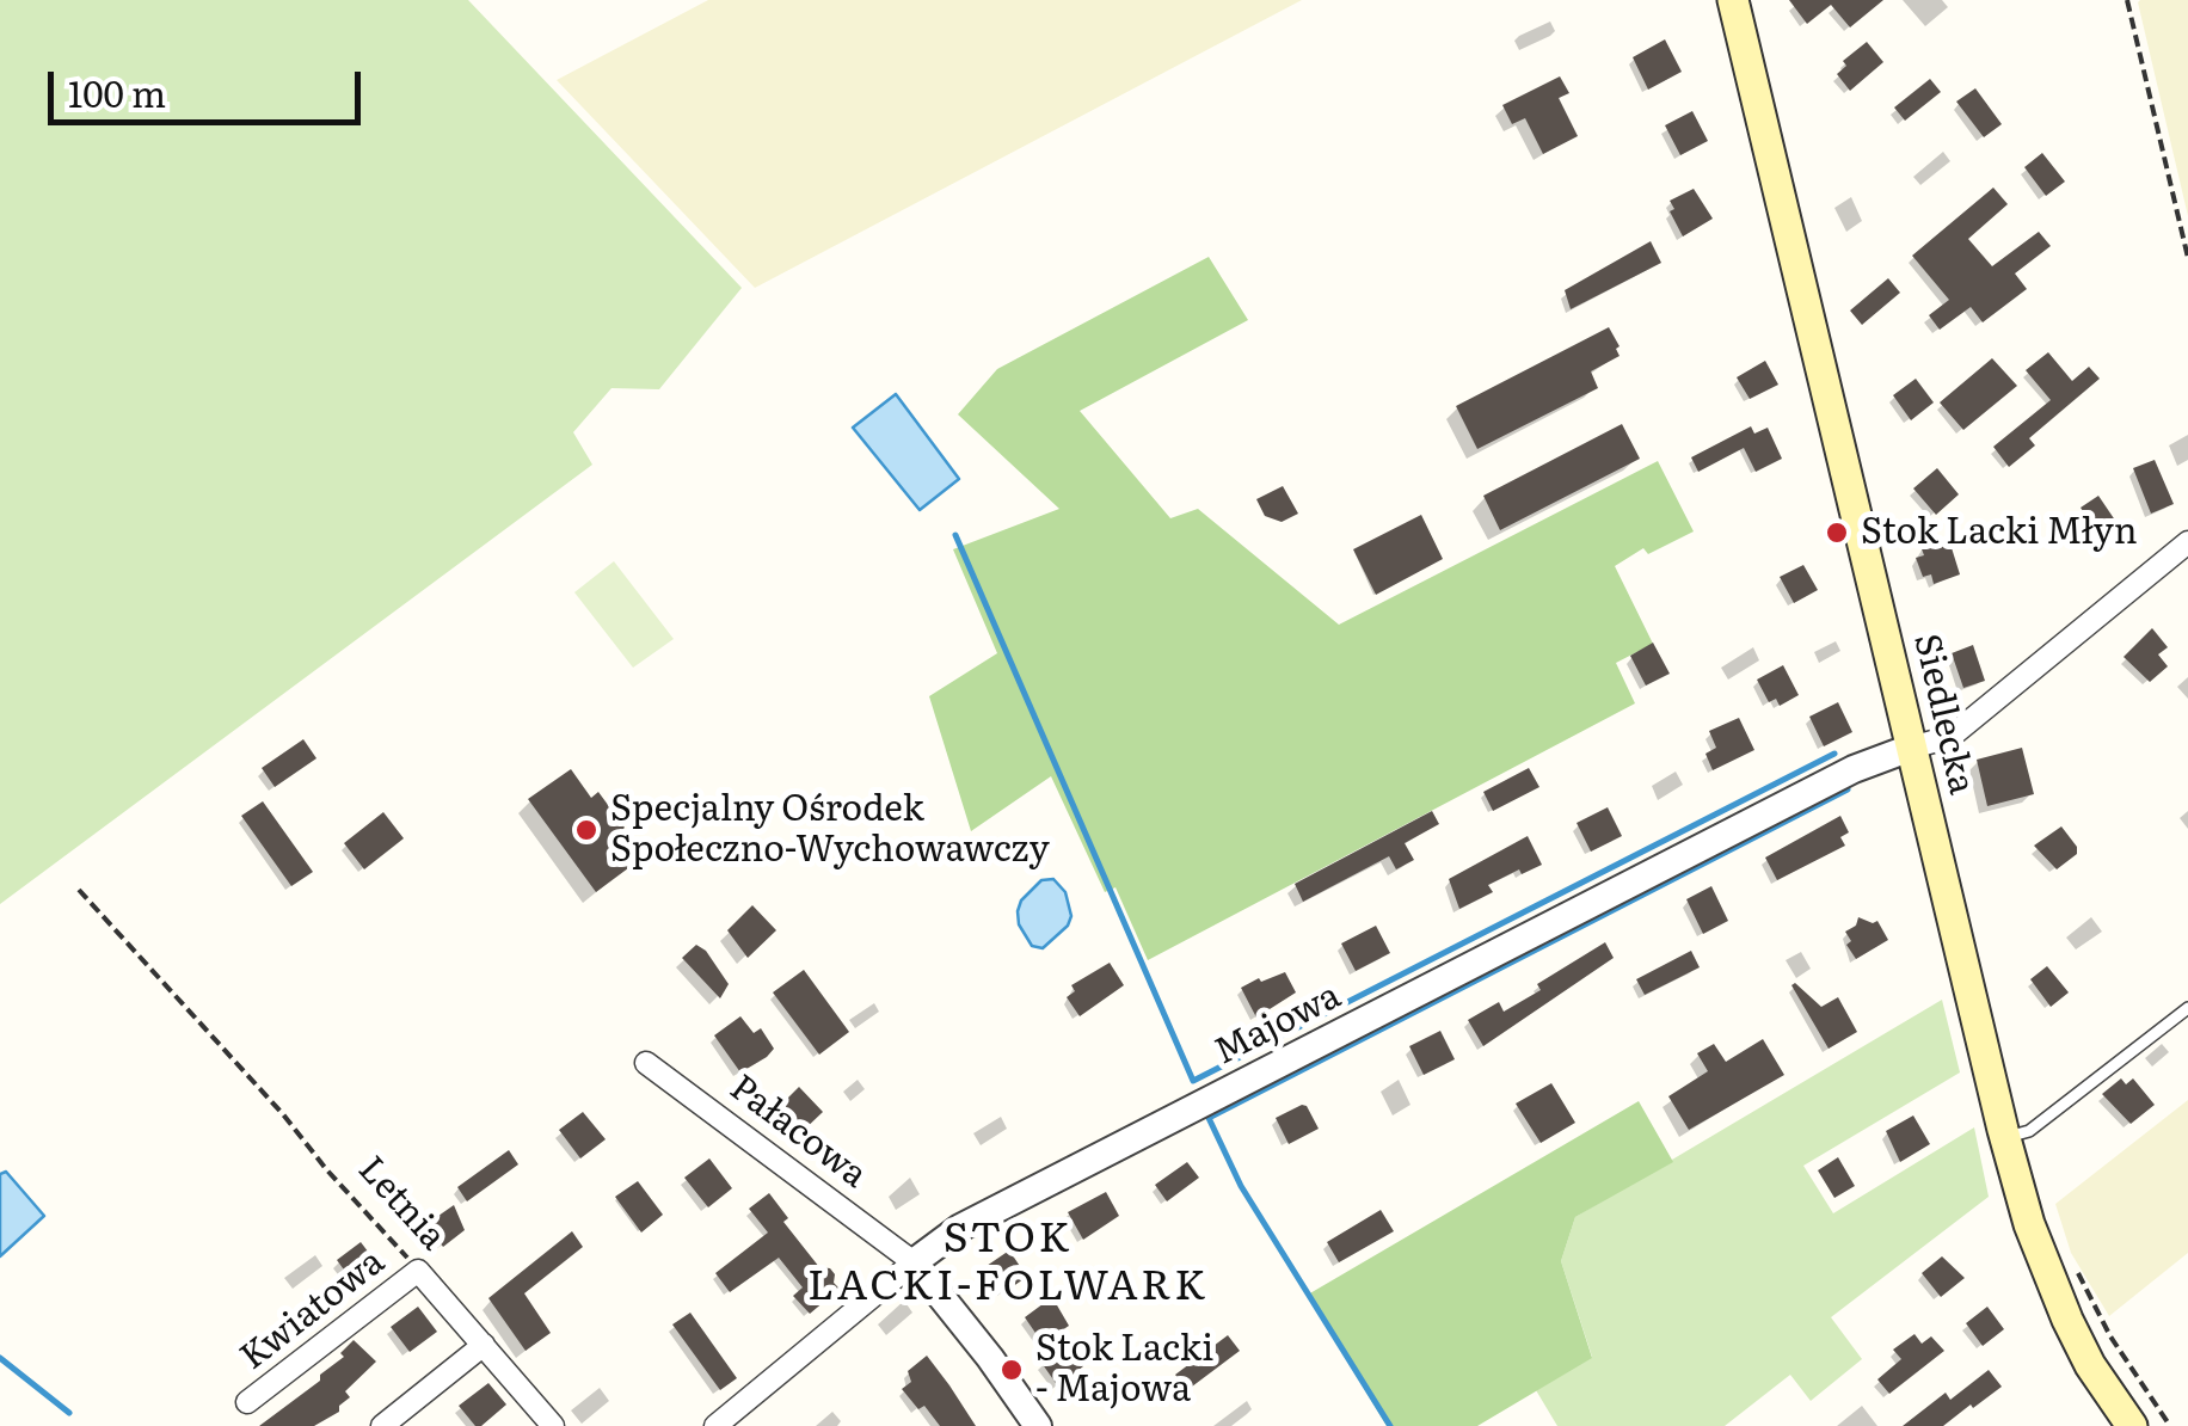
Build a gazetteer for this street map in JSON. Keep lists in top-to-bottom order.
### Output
{
  "streets": {
    "main road": ["Siedlecka"],
    "street": [
      "Majowa",
      "Pałacowa",
      "Letnia",
      "Kwiatowa"
    ]
  },
  "crossings": [
    ["Siedlecka", "Majowa"],
    ["Majowa", "Pałacowa"],
    ["Letnia", "Kwiatowa"]
  ],
  "districts": ["STOK LACKI-FOLWARK"],
  "places": ["Stok Lacki Młyn", "Specjalny Ośrodek Społeczno-Wychowawczy", "Stok Lacki - Majowa"],
  "scale_bar": "100 m"
}
